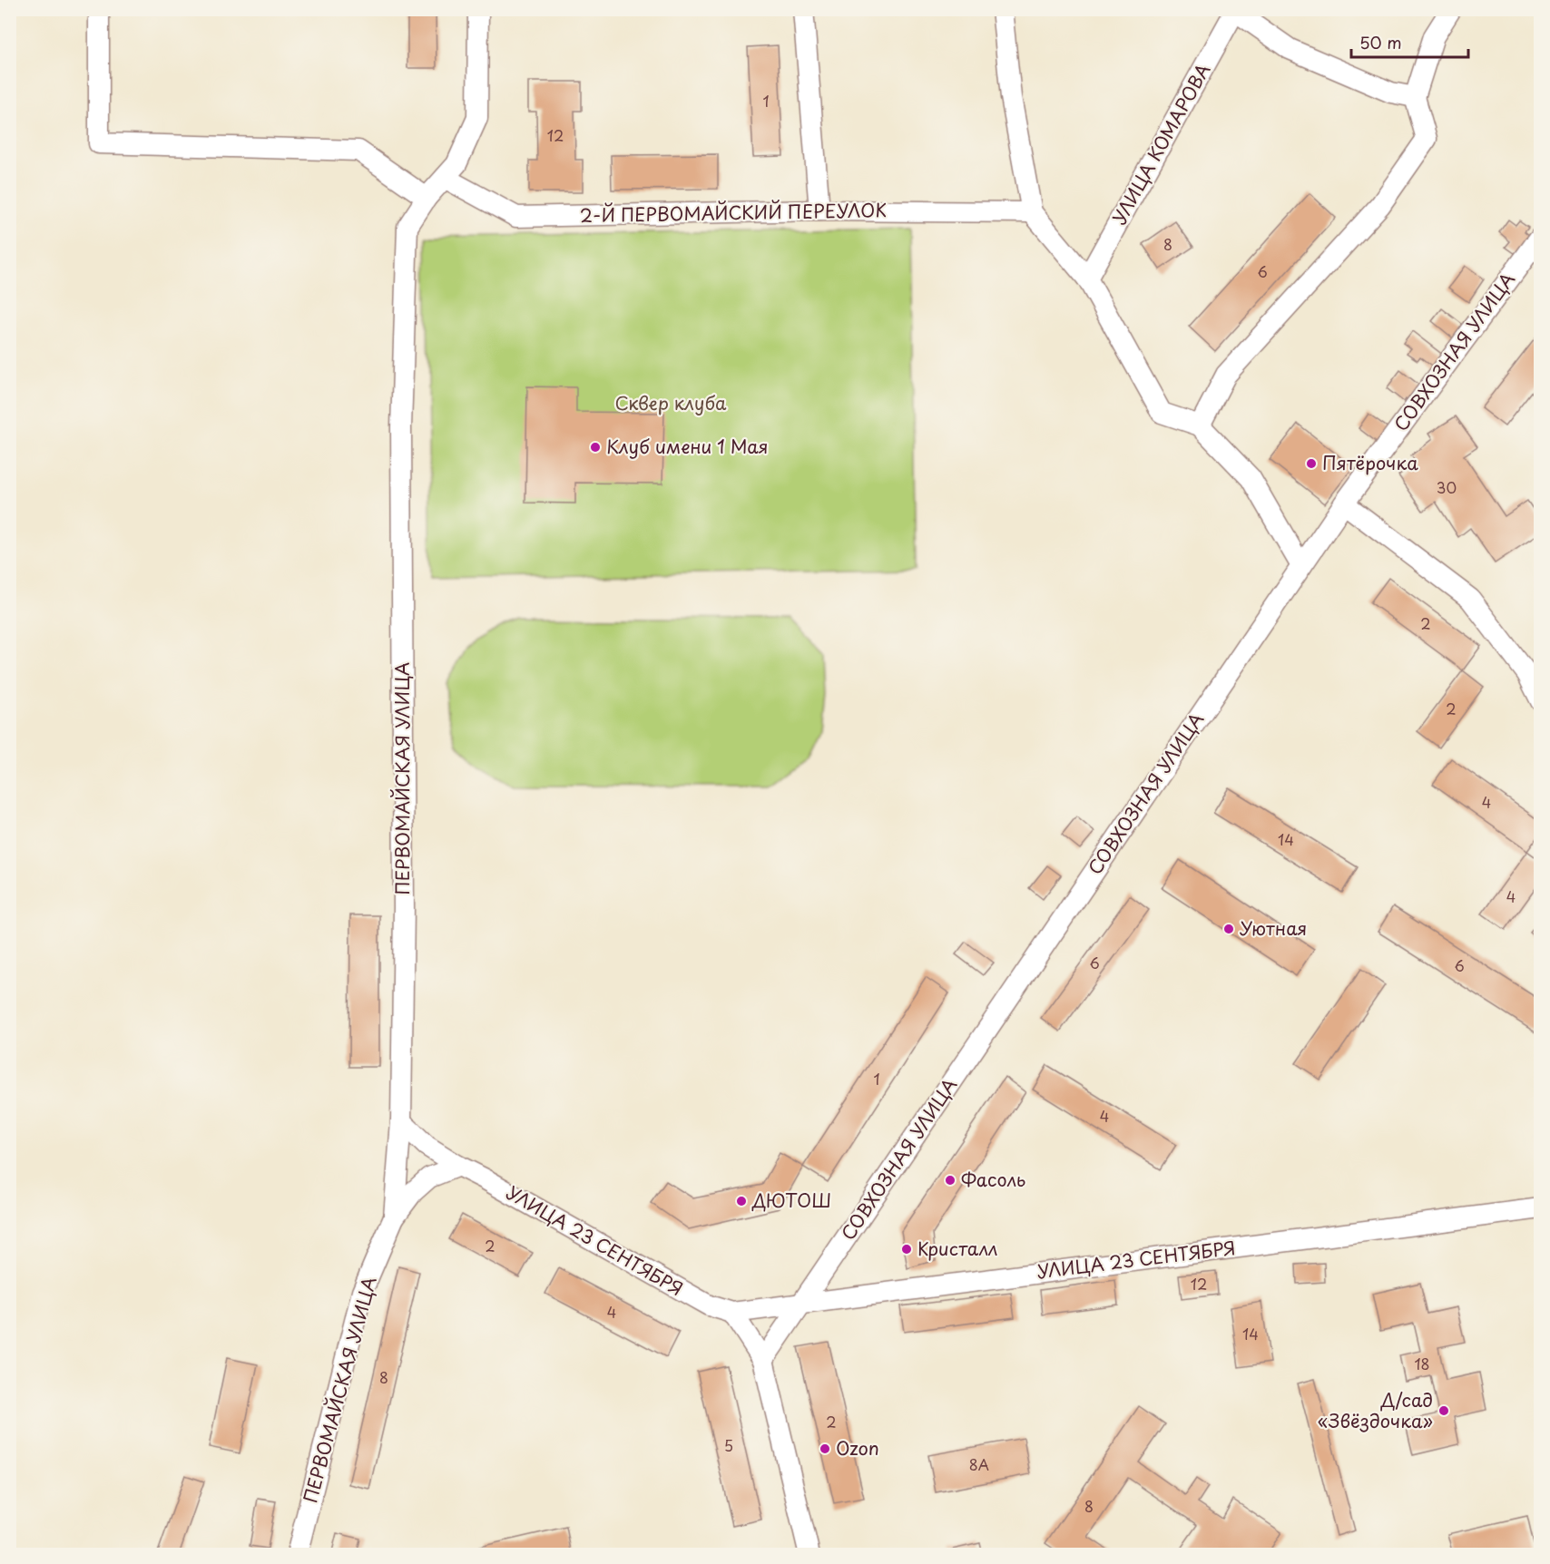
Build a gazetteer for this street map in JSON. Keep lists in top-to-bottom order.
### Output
{
  "streets": {
    "street": [
      "УЛИЦА КОМАРОВА",
      "2-Й ПЕРВОМАЙСКИЙ ПЕРЕУЛОК",
      "СОВХОЗНАЯ УЛИЦА",
      "ПЕРВОМАЙСКАЯ УЛИЦА",
      "УЛИЦА 23 СЕНТЯБРЯ"
    ]
  },
  "crossings": [
    ["2-Й ПЕРВОМАЙСКИЙ ПЕРЕУЛОК", "ПЕРВОМАЙСКАЯ УЛИЦА"],
    ["СОВХОЗНАЯ УЛИЦА", "УЛИЦА 23 СЕНТЯБРЯ"],
    ["ПЕРВОМАЙСКАЯ УЛИЦА", "УЛИЦА 23 СЕНТЯБРЯ"]
  ],
  "parks": ["Сквер клуба"],
  "places": [
    "Клуб имени 1 Мая",
    "Пятёрочка",
    "Уютная",
    "Фасоль",
    "ДЮТОШ",
    "Кристалл",
    "Д/сад «Звёздочка»",
    "Ozon"
  ],
  "house_numbers": [
    "1",
    "12",
    "8",
    "6",
    "30",
    "2",
    "2",
    "4",
    "14",
    "4",
    "6",
    "6",
    "1",
    "4",
    "2",
    "12",
    "4",
    "14",
    "18",
    "8",
    "2",
    "5",
    "8А",
    "8"
  ],
  "scale_bar": "50 m"
}
